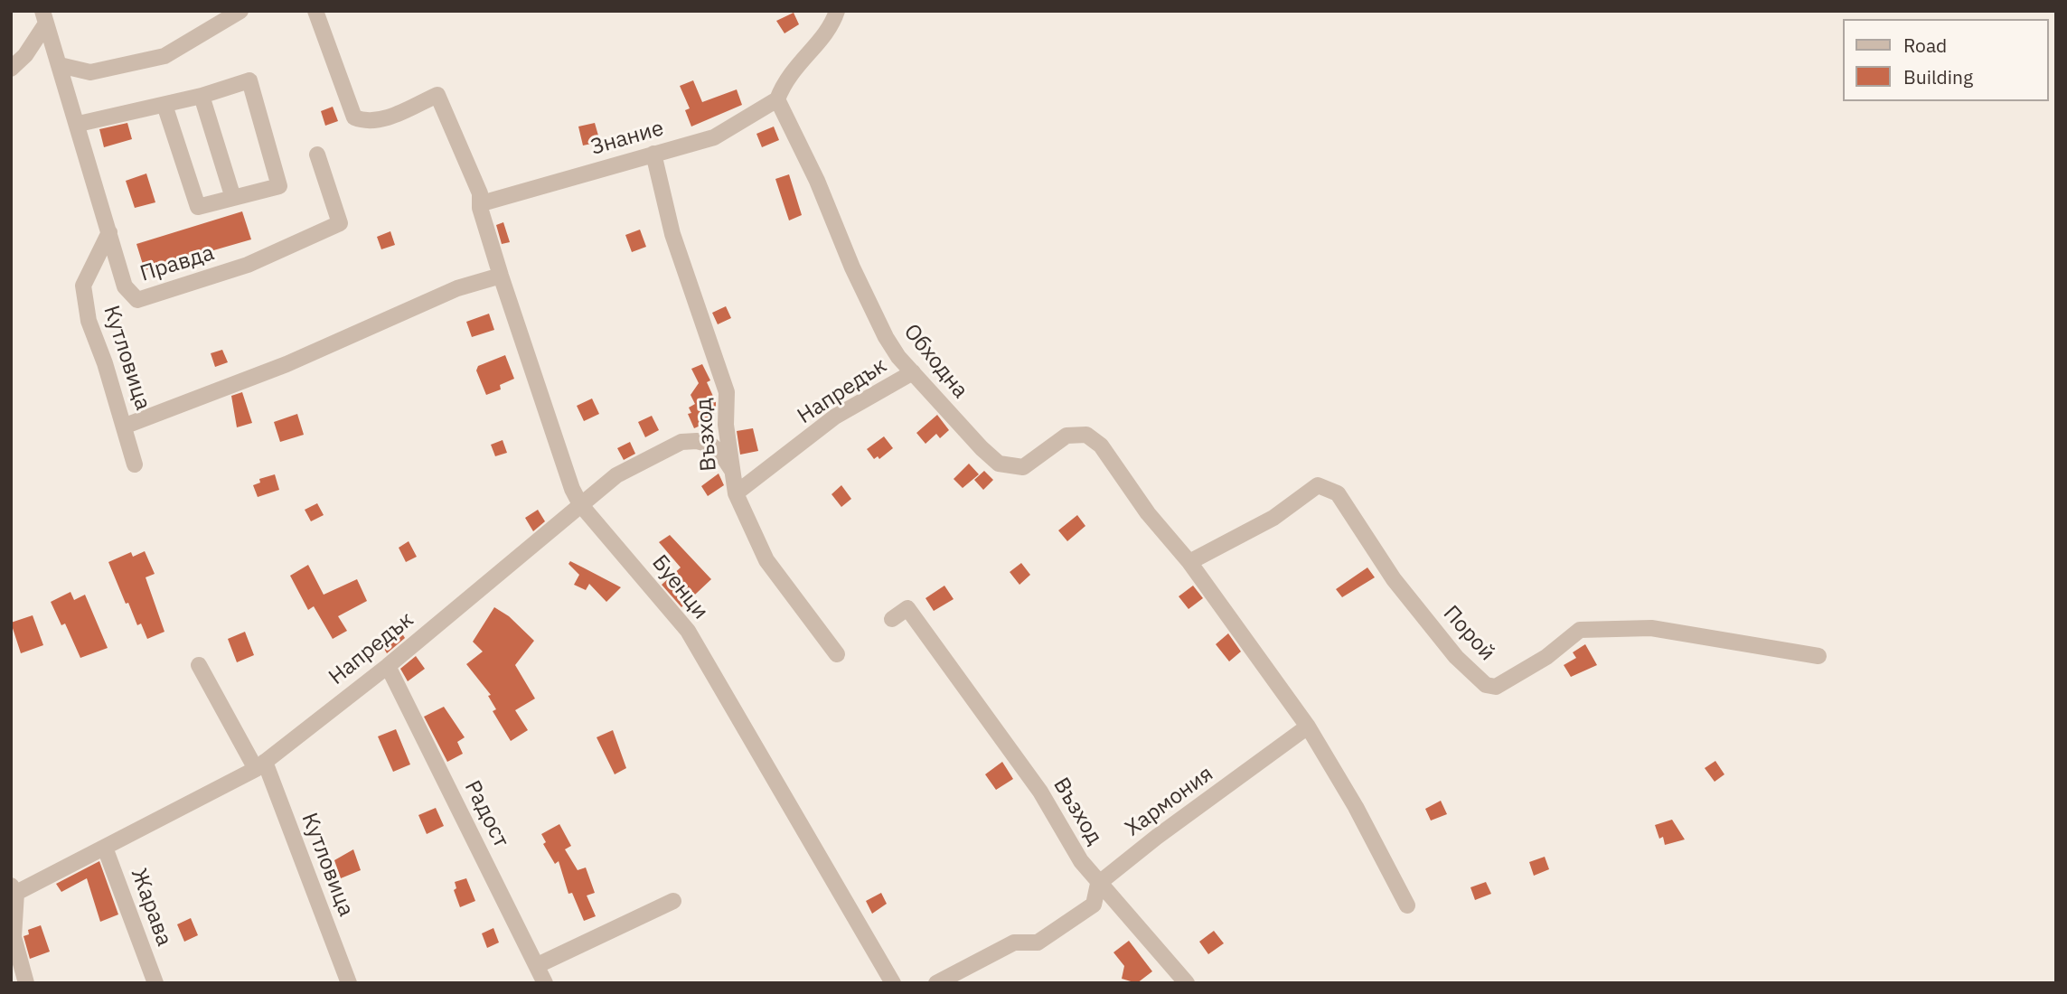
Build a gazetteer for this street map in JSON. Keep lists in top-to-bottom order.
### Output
{
  "streets": {
    "street": [
      "Знание",
      "Правда",
      "Кутловица",
      "Обходна",
      "Напредък",
      "Възход",
      "Буенци",
      "Порой",
      "Хармония",
      "Радост",
      "Жарава"
    ]
  },
  "crossings": [
    ["Знание", "Обходна"],
    ["Знание", "Възход"],
    ["Знание", "Буенци"],
    ["Правда", "Кутловица"],
    ["Кутловица", "Напредък"],
    ["Обходна", "Напредък"],
    ["Обходна", "Порой"],
    ["Напредък", "Възход"],
    ["Напредък", "Буенци"],
    ["Напредък", "Радост"],
    ["Напредък", "Жарава"],
    ["Възход", "Хармония"]
  ],
  "legend": ["Road", "Building"]
}
